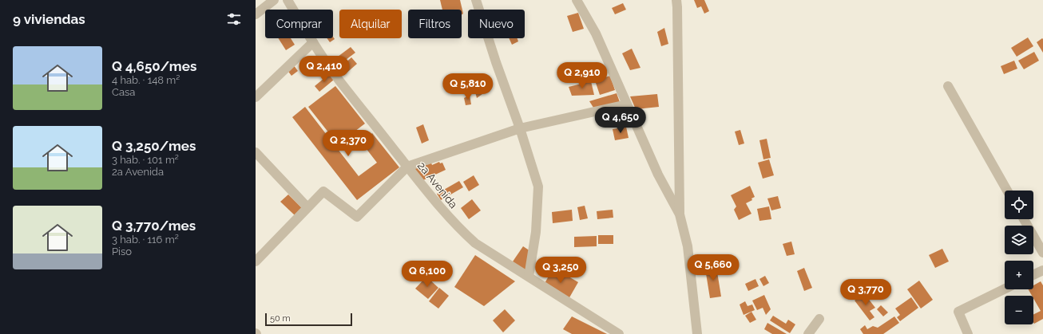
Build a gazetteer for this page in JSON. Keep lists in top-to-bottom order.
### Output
{
  "streets": {
    "street": ["2a Avenida"]
  },
  "scale_bar": "50 m",
  "page": {
    "heading": "9 viviendas",
    "chip": [
      "Comprar",
      "Alquilar",
      "Filtros",
      "Nuevo"
    ],
    "list": [
      {
        "name": "Q 4,650/mes",
        "note": "4 hab. · 148 m² · Casa"
      },
      {
        "name": "Q 3,250/mes",
        "note": "3 hab. · 101 m² · 2a Avenida"
      },
      {
        "name": "Q 3,770/mes",
        "note": "3 hab. · 116 m² · Piso"
      }
    ],
    "price": [
      "Q 2,410",
      "Q 2,910",
      "Q 5,810",
      "Q 4,650",
      "Q 2,370",
      "Q 5,660",
      "Q 3,250",
      "Q 6,100",
      "Q 3,770"
    ],
    "map_buttons": ["+", "−"],
    "scale": "50 m"
  }
}
